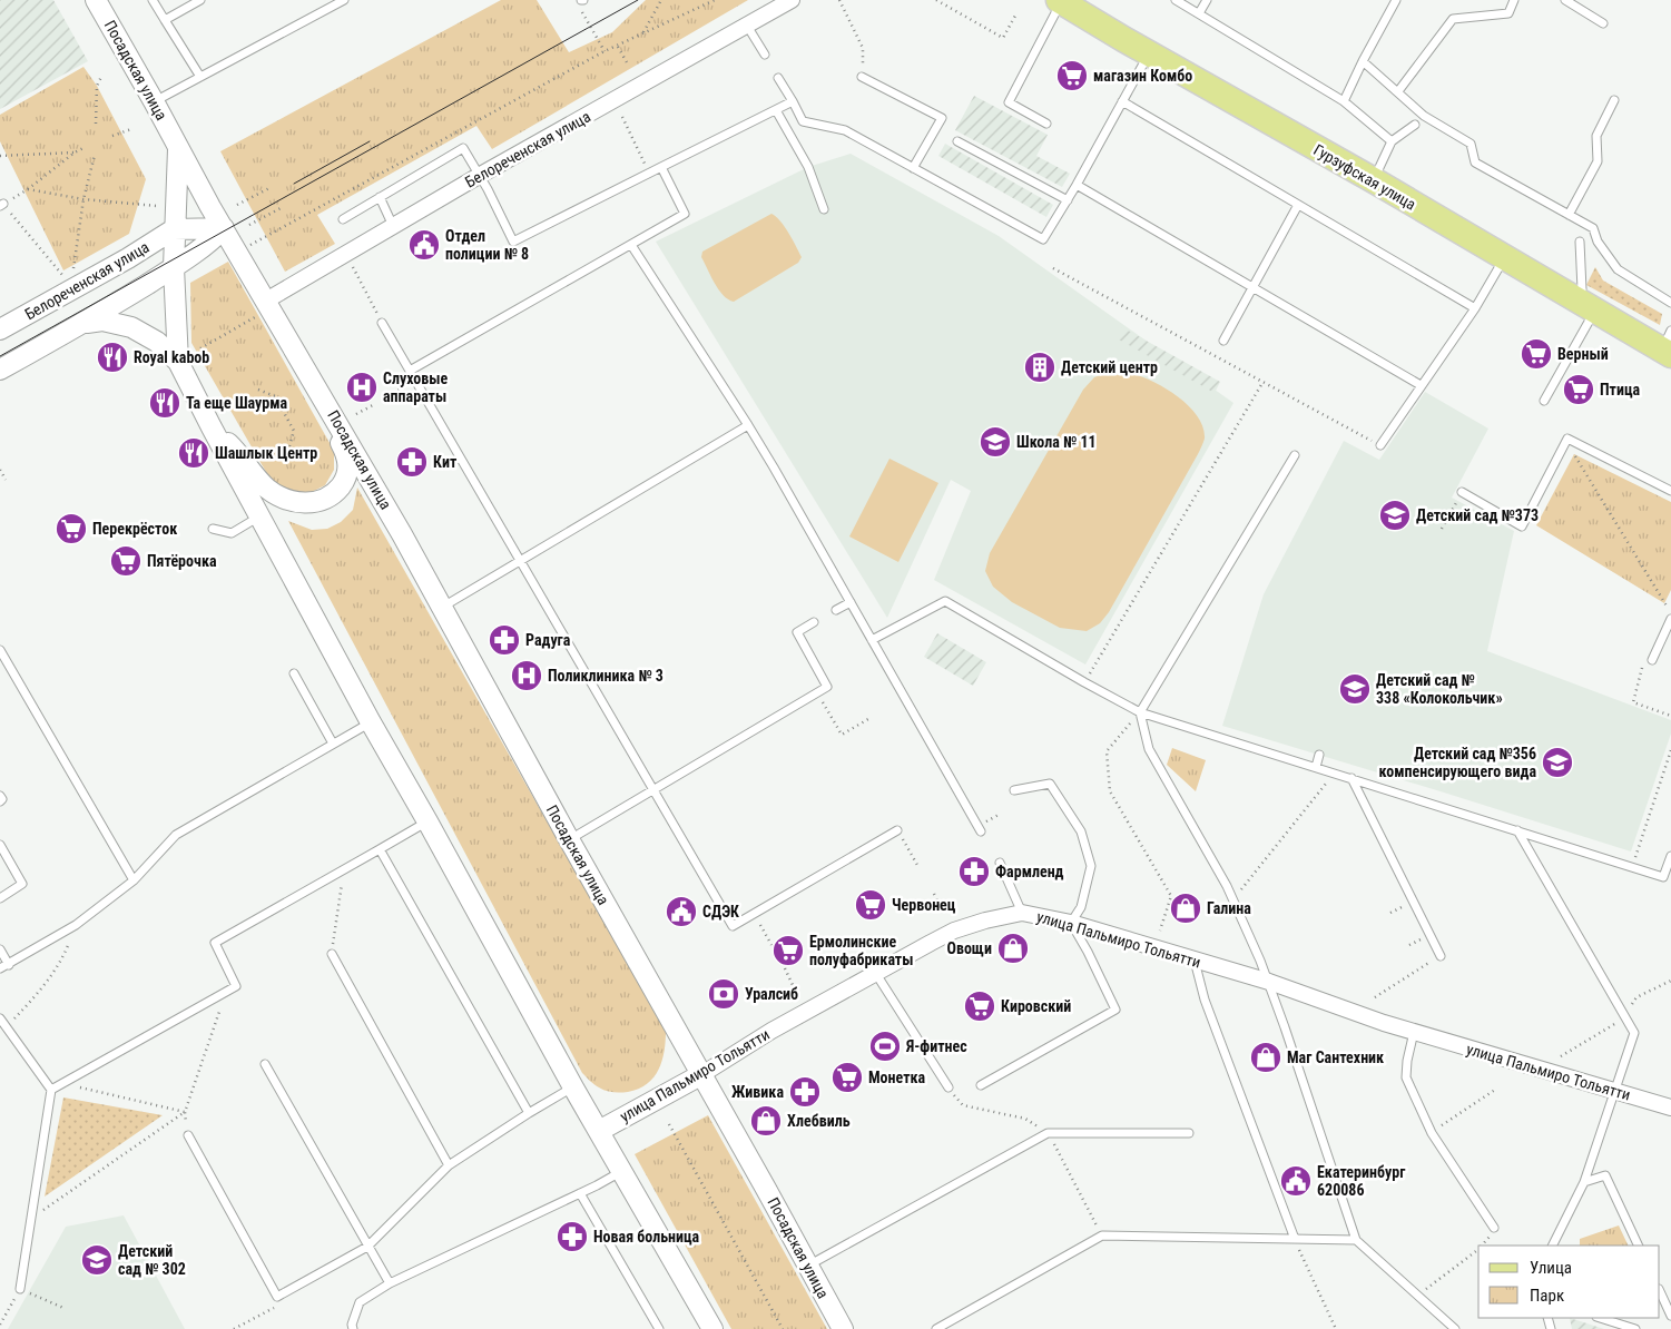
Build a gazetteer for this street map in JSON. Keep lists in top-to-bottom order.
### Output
{
  "streets": {
    "main road": ["Гурзуфская улица"],
    "street": ["Посадская улица", "Белореченская улица", "улица Пальмиро Тольятти"]
  },
  "crossings": [
    ["Посадская улица", "Белореченская улица"],
    ["Посадская улица", "улица Пальмиро Тольятти"]
  ],
  "places": {
    "supermarket": [
      "магазин Комбо",
      "Верный",
      "Птица",
      "Перекрёсток",
      "Пятёрочка",
      "Червонец",
      "Ермолинские полуфабрикаты",
      "Кировский",
      "Монетка"
    ],
    "public building": ["Отдел полиции № 8", "СДЭК", "Екатеринбург 620086"],
    "restaurant": ["Royal kabob", "Та еще Шаурма", "Шашлык Центр"],
    "building": ["Детский центр"],
    "hospital": ["Слуховые аппараты", "Поликлиника № 3"],
    "school or university": [
      "Школа № 11",
      "Детский сад №373",
      "Детский сад № 338 «Колокольчик»",
      "Детский сад №356 компенсирующего вида",
      "Детский сад № 302"
    ],
    "pharmacy": [
      "Кит",
      "Радуга",
      "Фармленд",
      "Живика",
      "Новая больница"
    ],
    "shop": [
      "Галина",
      "Овощи",
      "Маг Сантехник",
      "Хлебвиль"
    ],
    "bank": ["Уралсиб"],
    "sports": ["Я-фитнес"]
  },
  "legend": ["Улица", "Парк"]
}
